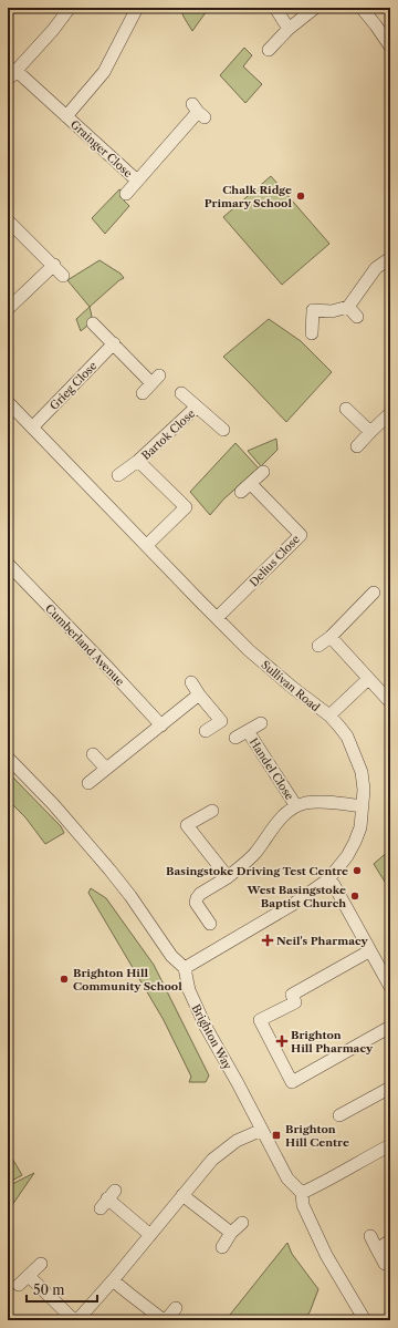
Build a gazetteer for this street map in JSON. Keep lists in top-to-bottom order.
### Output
{
  "streets": {
    "street": [
      "Grainger Close",
      "Grieg Close",
      "Bartok Close",
      "Delius Close",
      "Cumberland Avenue",
      "Sullivan Road",
      "Handel Close",
      "Brighton Way"
    ]
  },
  "crossings": [
    ["Grieg Close", "Sullivan Road"],
    ["Bartok Close", "Sullivan Road"],
    ["Delius Close", "Sullivan Road"],
    ["Sullivan Road", "Handel Close"],
    ["Sullivan Road", "Brighton Way"]
  ],
  "places": {
    "other": [
      "Chalk Ridge Primary School",
      "Basingstoke Driving Test Centre",
      "West Basingstoke Baptist Church",
      "Brighton Hill Community School"
    ],
    "health": ["Neil's Pharmacy", "Brighton Hill Pharmacy"],
    "transit": ["Brighton Hill Centre"]
  },
  "scale_bar": "50 m"
}
